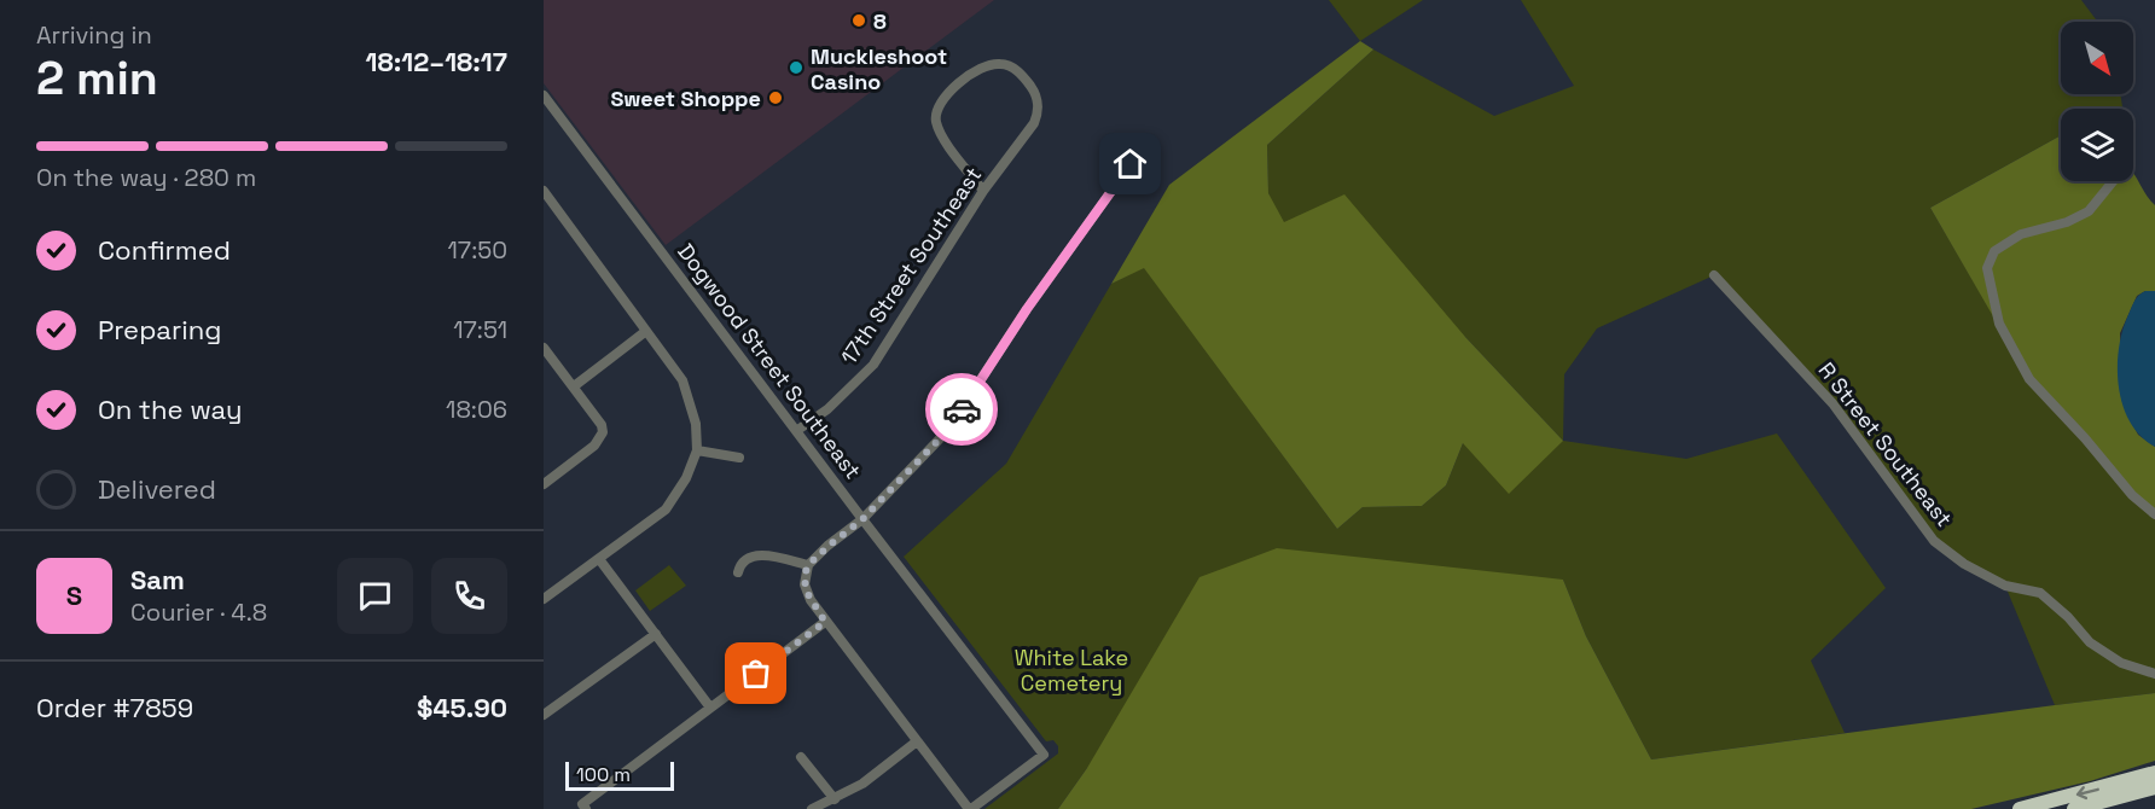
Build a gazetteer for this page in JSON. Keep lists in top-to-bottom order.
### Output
{
  "streets": {
    "street": ["17th Street Southeast", "Dogwood Street Southeast", "R Street Southeast"]
  },
  "crossings": [
    ["17th Street Southeast", "Dogwood Street Southeast"]
  ],
  "parks": ["White Lake Cemetery"],
  "places": ["8", "Muckleshoot Casino", "Sweet Shoppe"],
  "scale_bar": "100 m",
  "north": "bottom right",
  "page": {
    "heading": ["2 min", "Arriving in", "18:12–18:17"],
    "panel": [
      "Sam",
      "Courier · 4.8",
      "Order #7859",
      "$45.90"
    ],
    "bar": "On the way · 280 m",
    "list": [
      ["Confirmed", "17:50"],
      ["Preparing", "17:51"],
      ["On the way", "18:06"],
      "Delivered"
    ],
    "round": "S",
    "scale": "100 m"
  }
}
